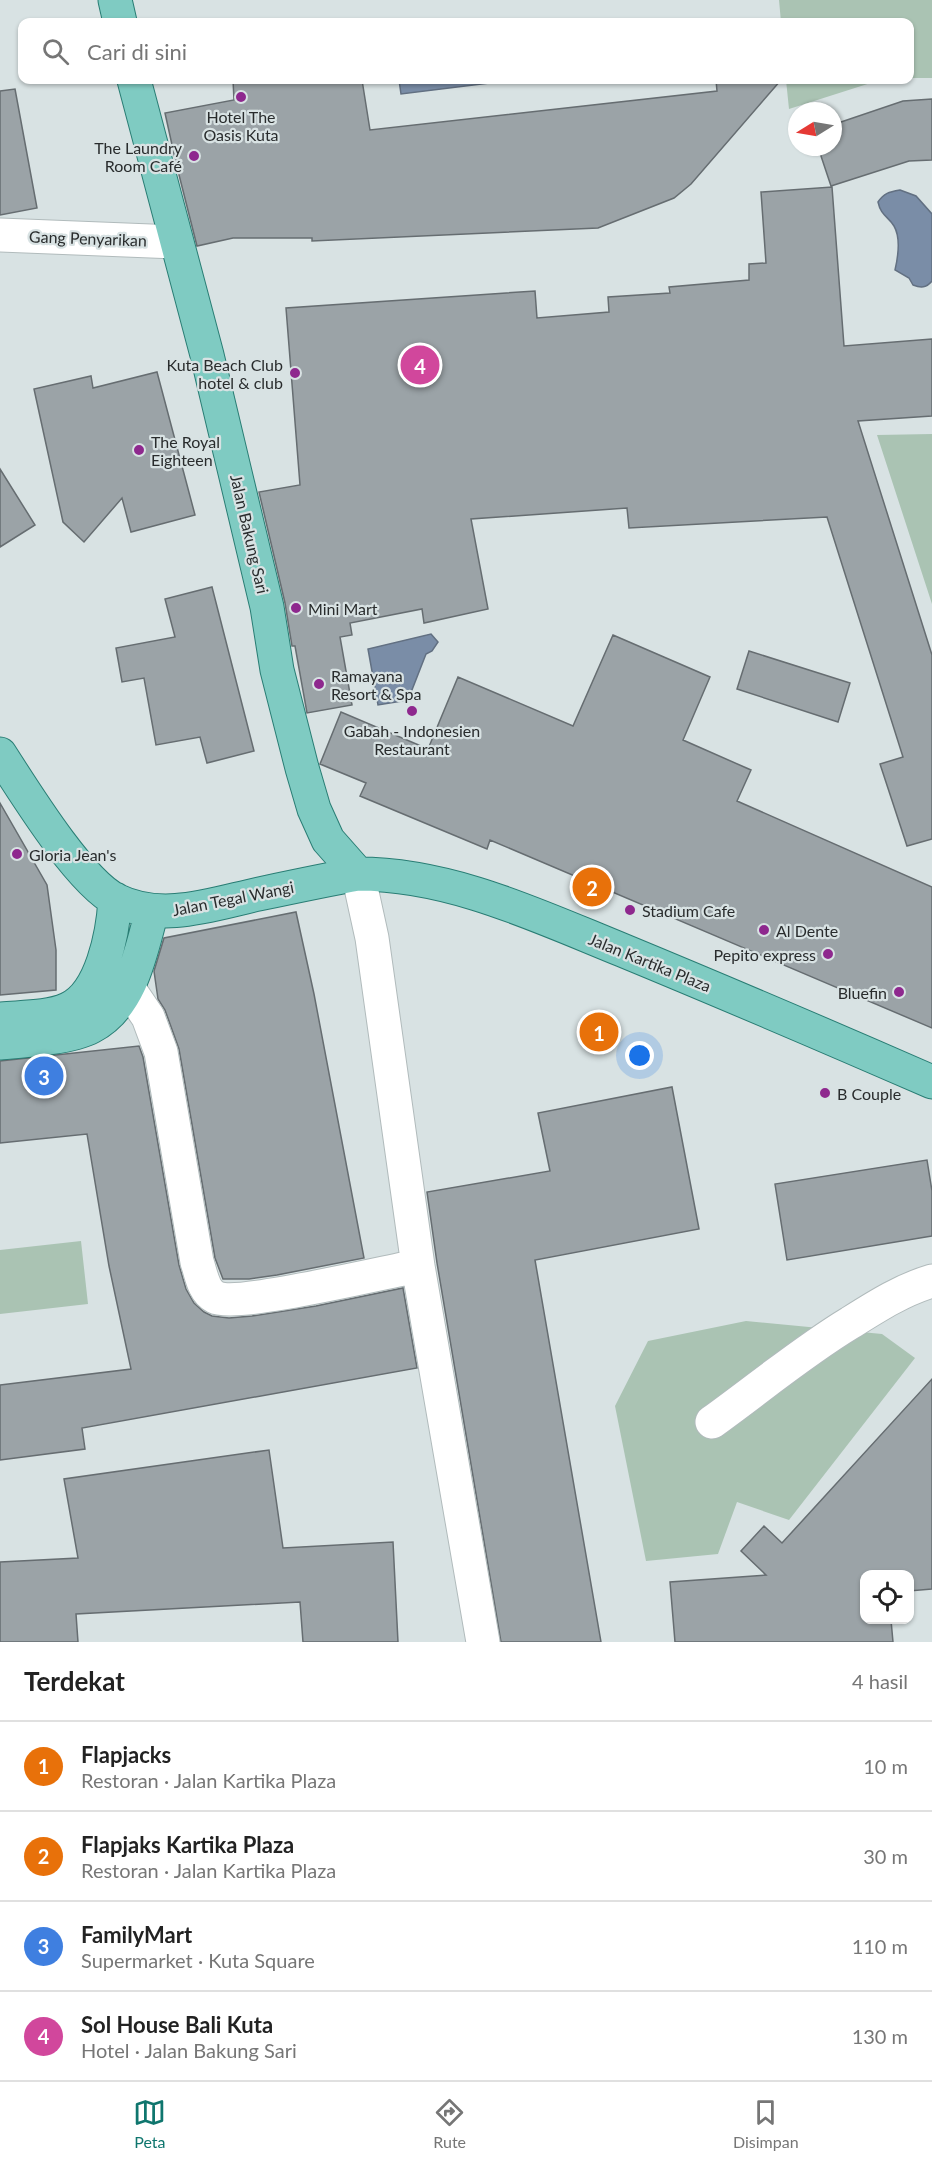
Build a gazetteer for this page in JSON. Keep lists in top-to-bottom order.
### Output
{
  "streets": {
    "main road": ["Jalan Bakung Sari", "Jalan Tegal Wangi", "Jalan Kartika Plaza"],
    "street": ["Gang Penyarikan"]
  },
  "crossings": [
    ["Gang Penyarikan", "Jalan Bakung Sari"],
    ["Jalan Bakung Sari", "Jalan Tegal Wangi"],
    ["Jalan Bakung Sari", "Jalan Kartika Plaza"],
    ["Jalan Tegal Wangi", "Jalan Kartika Plaza"]
  ],
  "places": [
    "Hotel The Oasis Kuta",
    "The Laundry Room Café",
    "Kuta Beach Club hotel & club",
    "The Royal Eighteen",
    "Mini Mart",
    "Ramayana Resort & Spa",
    "Gabah - Indonesien Restaurant",
    "Gloria Jean's",
    "Stadium Cafe",
    "Al Dente",
    "Pepito express",
    "Bluefin",
    "B Couple"
  ],
  "north": "left",
  "page": {
    "search": "Cari di sini",
    "pins": [
      "4",
      "2",
      "1",
      "3"
    ],
    "heading": ["Terdekat", "4 hasil"],
    "list": [
      {
        "mark": "1",
        "name": "Flapjacks",
        "note": "Restoran · Jalan Kartika Plaza",
        "value": "10 m"
      },
      {
        "mark": "2",
        "name": "Flapjaks Kartika Plaza",
        "note": "Restoran · Jalan Kartika Plaza",
        "value": "30 m"
      },
      {
        "mark": "3",
        "name": "FamilyMart",
        "note": "Supermarket · Kuta Square",
        "value": "110 m"
      },
      {
        "mark": "4",
        "name": "Sol House Bali Kuta",
        "note": "Hotel · Jalan Bakung Sari",
        "value": "130 m"
      }
    ],
    "nav": ["Peta", "Rute", "Disimpan"]
  }
}
